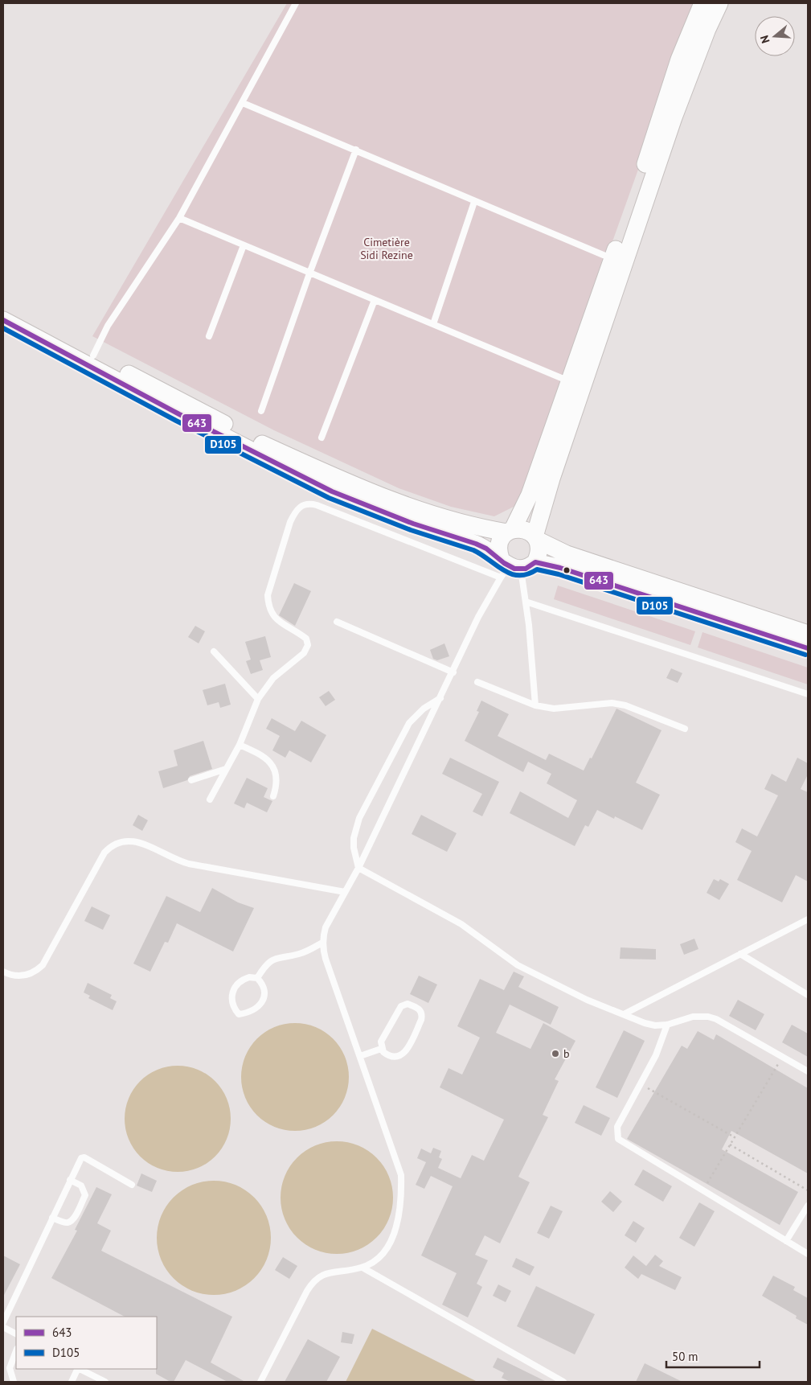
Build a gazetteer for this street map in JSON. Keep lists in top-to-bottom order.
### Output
{
  "parks": ["Cimetière Sidi Rezine"],
  "places": ["b"],
  "lines": ["transit line 643", "transit line D105"],
  "legend": ["643", "D105"],
  "scale_bar": "50 m",
  "north": "left"
}
